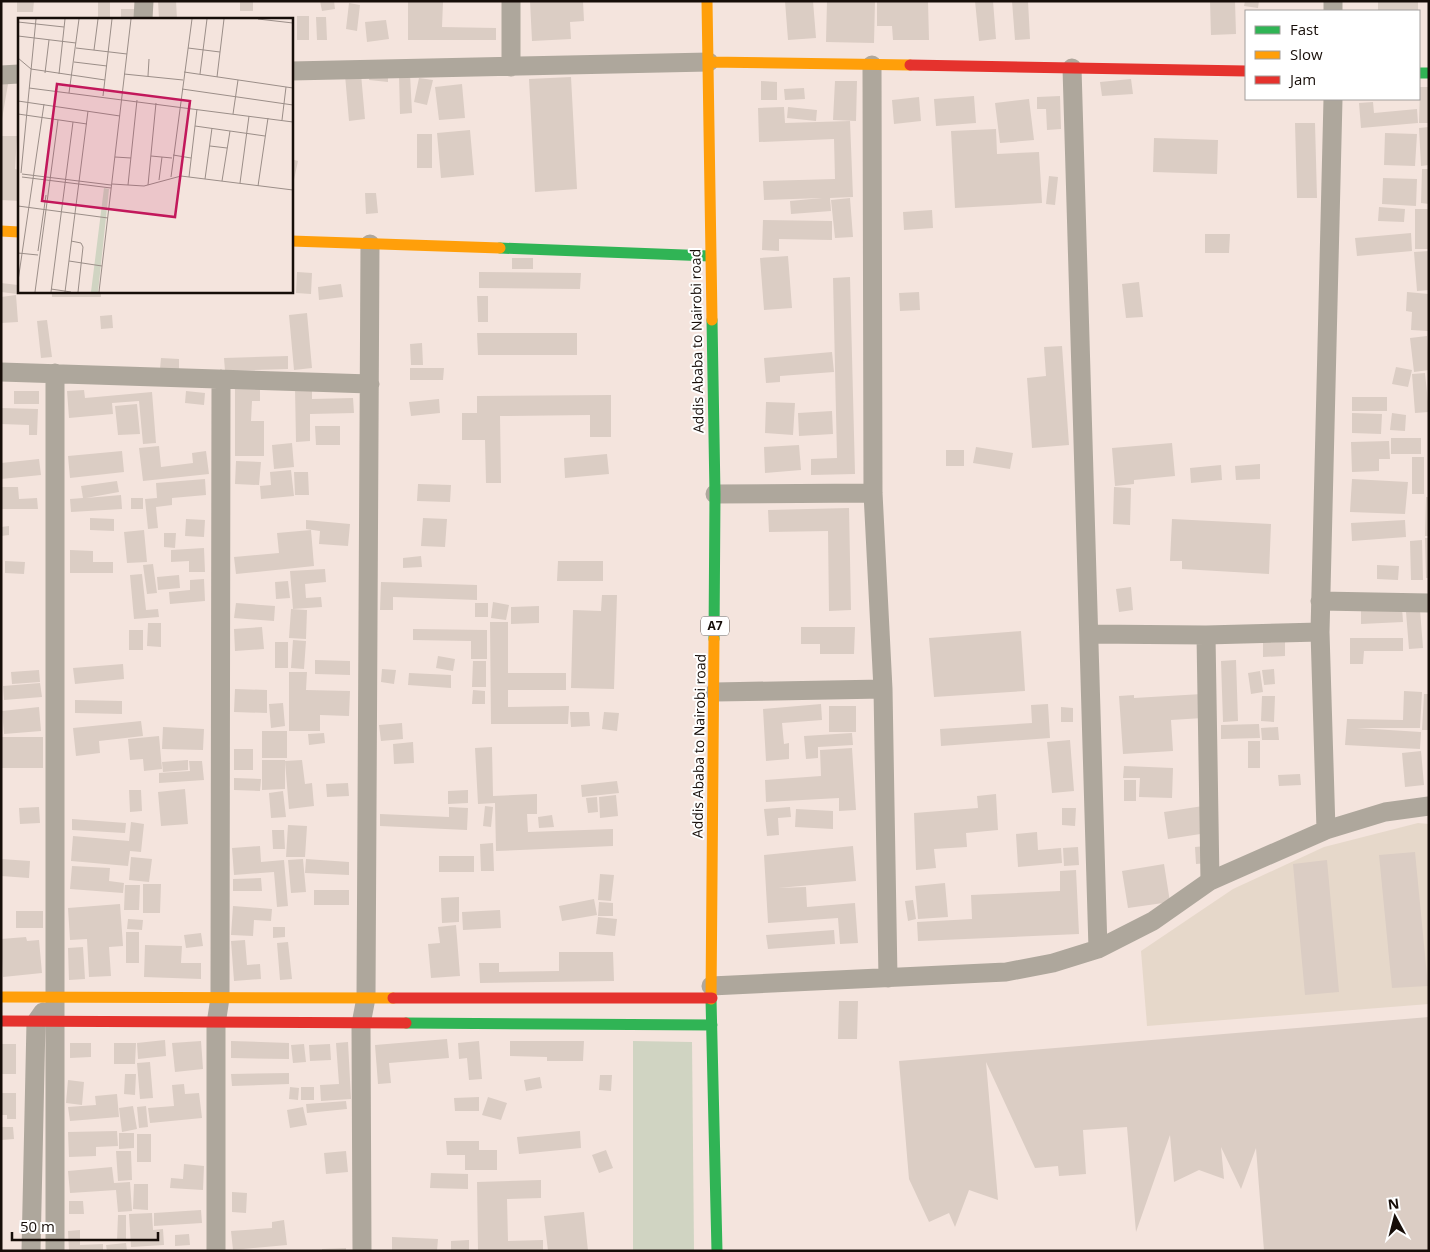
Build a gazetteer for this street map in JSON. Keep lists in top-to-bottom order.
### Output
{
  "streets": {
    "main road": ["Addis Ababa to Nairobi road", "A7"]
  },
  "legend": ["Fast", "Slow", "Jam"],
  "scale_bar": "50 m",
  "north": "top"
}
